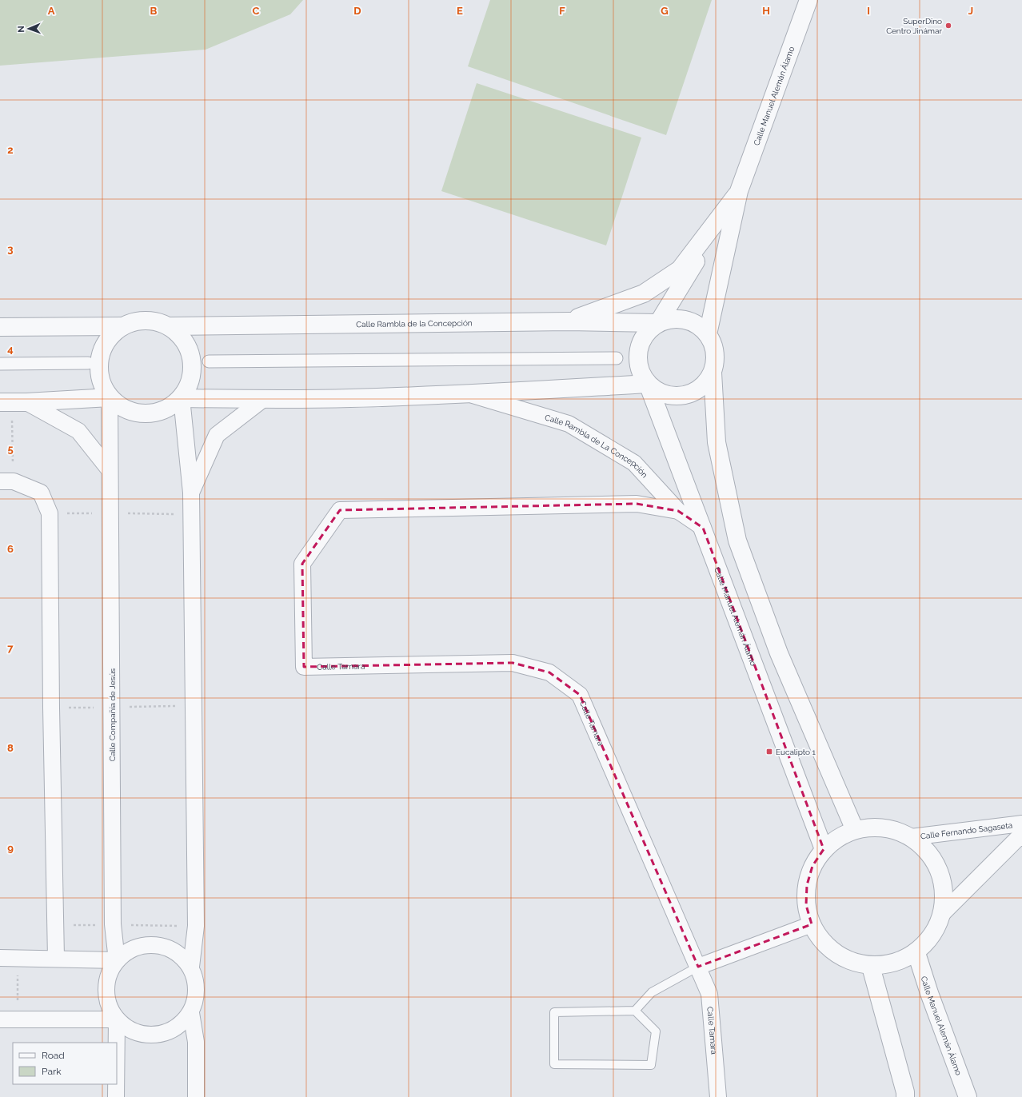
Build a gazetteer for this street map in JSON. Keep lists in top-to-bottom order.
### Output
{
  "streets": {
    "street": [
      "Calle Manuel Alemán Álamo",
      "Calle Rambla de la Concepción",
      "Calle Rambla de La Concepción",
      "Calle Tamara",
      "Calle Compañía de Jesús",
      "Calle Fernando Sagaseta"
    ]
  },
  "crossings": [
    ["Calle Manuel Alemán Álamo", "Calle Rambla de la Concepción"],
    ["Calle Manuel Alemán Álamo", "Calle Rambla de La Concepción"],
    ["Calle Rambla de la Concepción", "Calle Compañía de Jesús"],
    ["Calle Rambla de La Concepción", "Calle Tamara"]
  ],
  "places": {
    "other": ["SuperDino Centro Jinámar"],
    "transit": ["Eucalipto 1"]
  },
  "legend": ["Road", "Park"],
  "north": "left",
  "grid": {
    "columns": [
      "A",
      "B",
      "C",
      "D",
      "E",
      "F",
      "G",
      "H",
      "I",
      "J"
    ],
    "rows": [
      "2",
      "3",
      "4",
      "5",
      "6",
      "7",
      "8",
      "9"
    ]
  }
}
